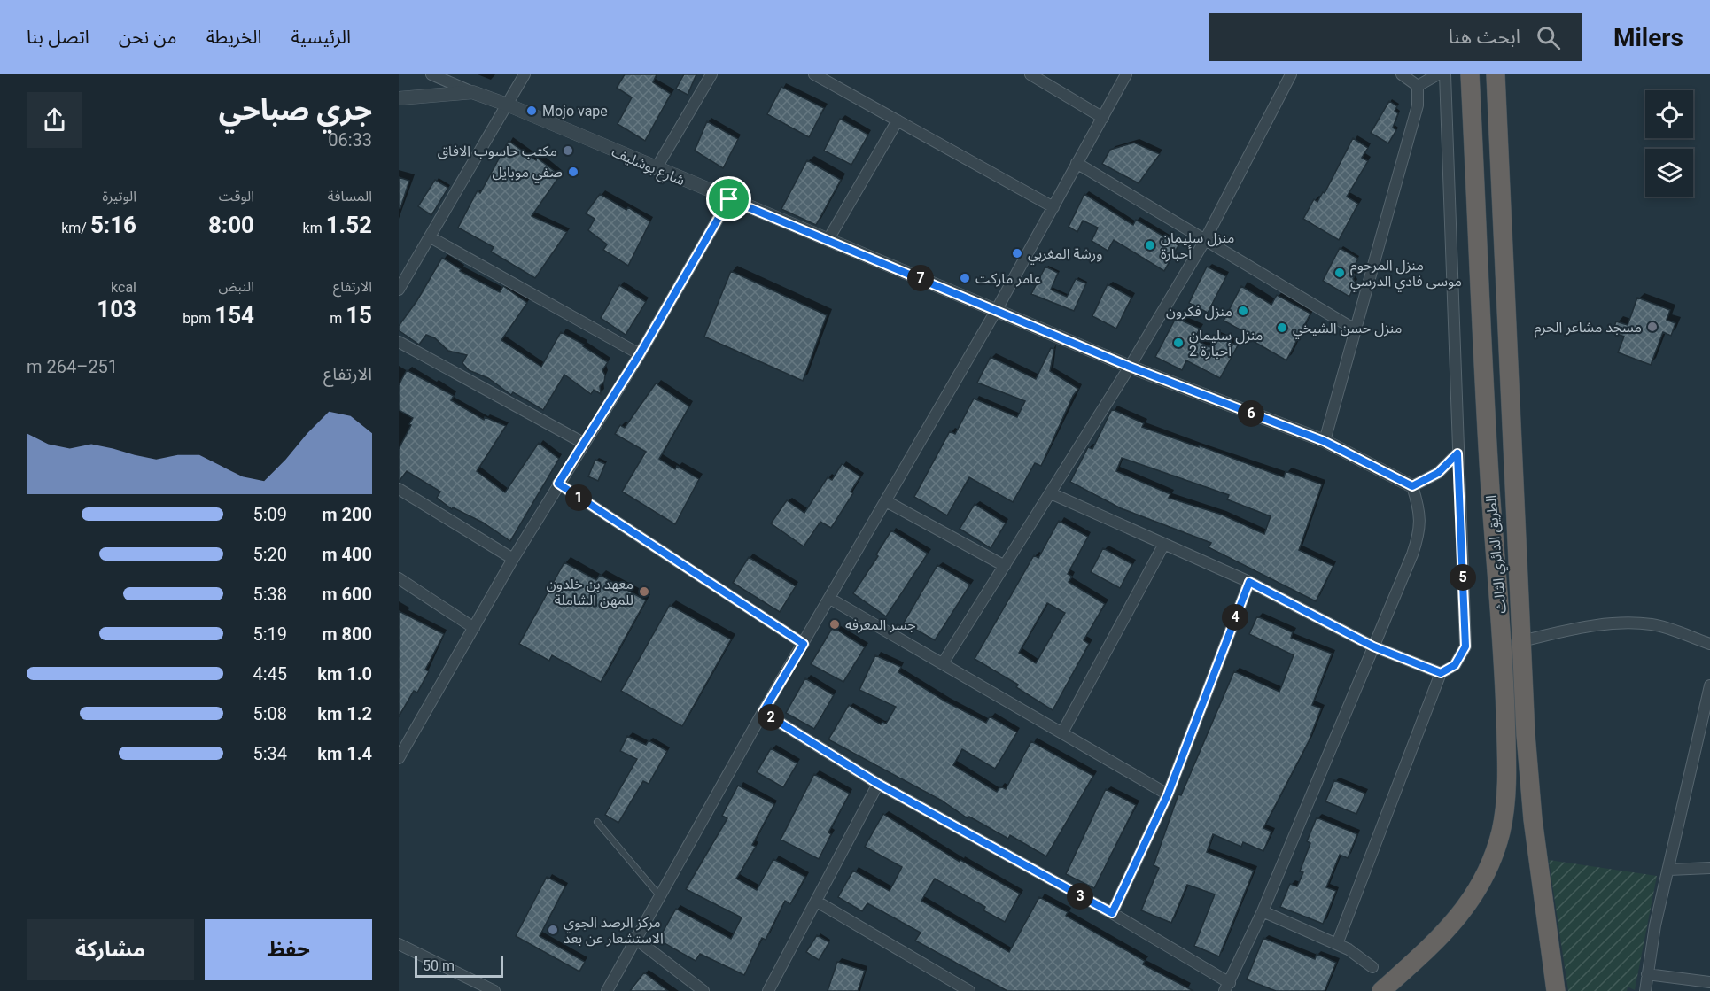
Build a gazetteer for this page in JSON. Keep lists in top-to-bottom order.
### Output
{
  "streets": {
    "highway": ["الطريق الدائري الثالث"],
    "street": ["شارع بوشليف"]
  },
  "places": [
    "Mojo vape",
    "مكتب حاسوب الافاق",
    "صفي موبايل",
    "منزل سليمان أحبارة",
    "ورشة المغربي",
    "منزل المرحوم موسى فادي الدرسي",
    "عامر ماركت",
    "منزل فكرون",
    "مسجد مشاعر الحرم",
    "منزل حسن الشيخي",
    "منزل سليمان أحبارة 2",
    "معهد بن خلدون للمهن الشاملة",
    "جسر المعرفه",
    "مركز الرصد الجوي الاستشعار عن بعد"
  ],
  "scale_bar": "50 m",
  "page": {
    "header": "Milers",
    "search": "ابحث هنا",
    "nav": [
      "الرئيسية",
      "الخريطة",
      "من نحن",
      "اتصل بنا"
    ],
    "heading": ["جري صباحي", "06:33"],
    "stats": [
      ["المسافة", "1.52 km"],
      ["الوقت", "8:00"],
      ["الوتيرة", "5:16 /km"],
      ["الارتفاع", "15 m"],
      ["النبض", "154 bpm"],
      ["kcal", "103"]
    ],
    "pins": [
      "7",
      "6",
      "1",
      "5",
      "4",
      "2",
      "3"
    ],
    "chart": ["الارتفاع", "251–264 m"],
    "list": [
      {
        "name": "200 m",
        "note": "5:09"
      },
      {
        "name": "400 m",
        "note": "5:20"
      },
      {
        "name": "600 m",
        "note": "5:38"
      },
      {
        "name": "800 m",
        "note": "5:19"
      },
      {
        "name": "1.0 km",
        "note": "4:45"
      },
      {
        "name": "1.2 km",
        "note": "5:08"
      },
      {
        "name": "1.4 km",
        "note": "5:34"
      }
    ],
    "buttons": ["حفظ", "مشاركة"],
    "scale": "50 m"
  }
}
